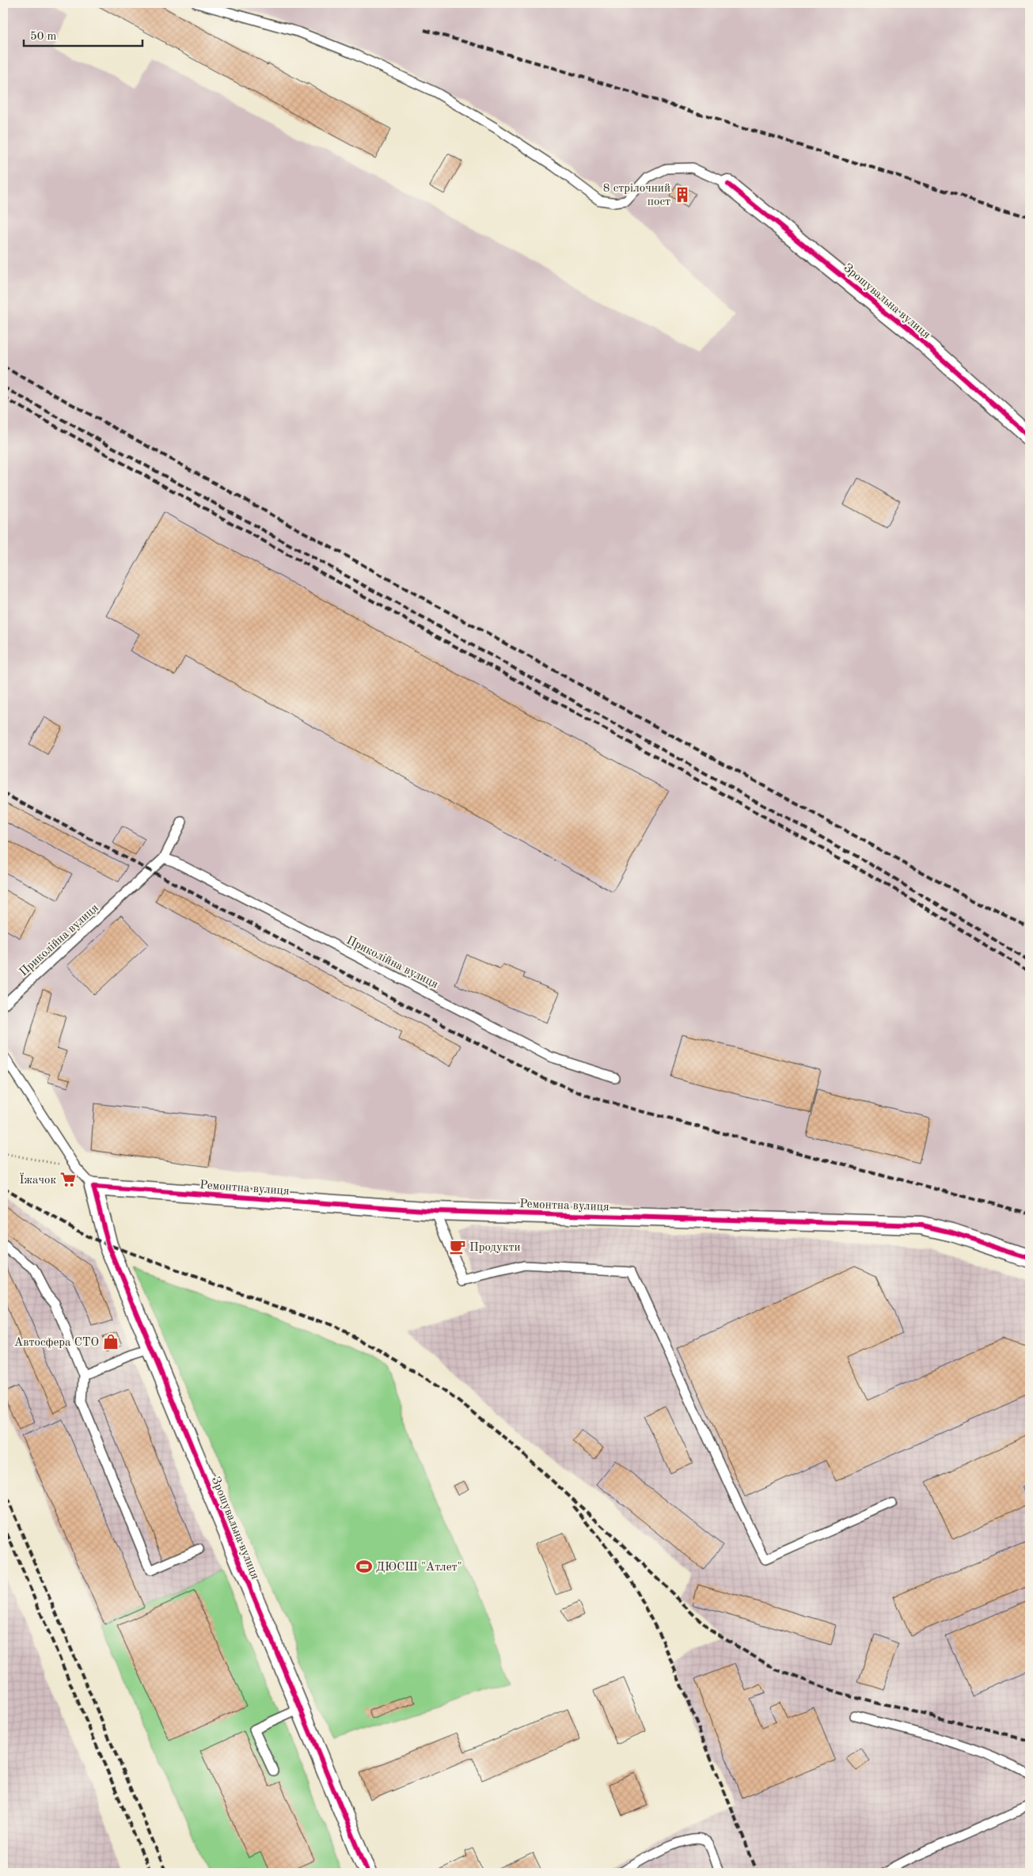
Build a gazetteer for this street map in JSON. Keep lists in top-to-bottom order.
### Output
{
  "streets": {
    "street": ["Зрошувальна вулиця", "Ремонтна вулиця"],
    "lane": ["Приколійна вулиця"]
  },
  "crossings": [
    ["Зрошувальна вулиця", "Ремонтна вулиця"]
  ],
  "places": {
    "building": ["8 стрілочний пост"],
    "supermarket": ["Їжачок"],
    "cafe": ["Продукти"],
    "shop": ["Автосфера СТО"],
    "sports": ["ДЮСШ \"Атлет\""]
  },
  "scale_bar": "50 m"
}
